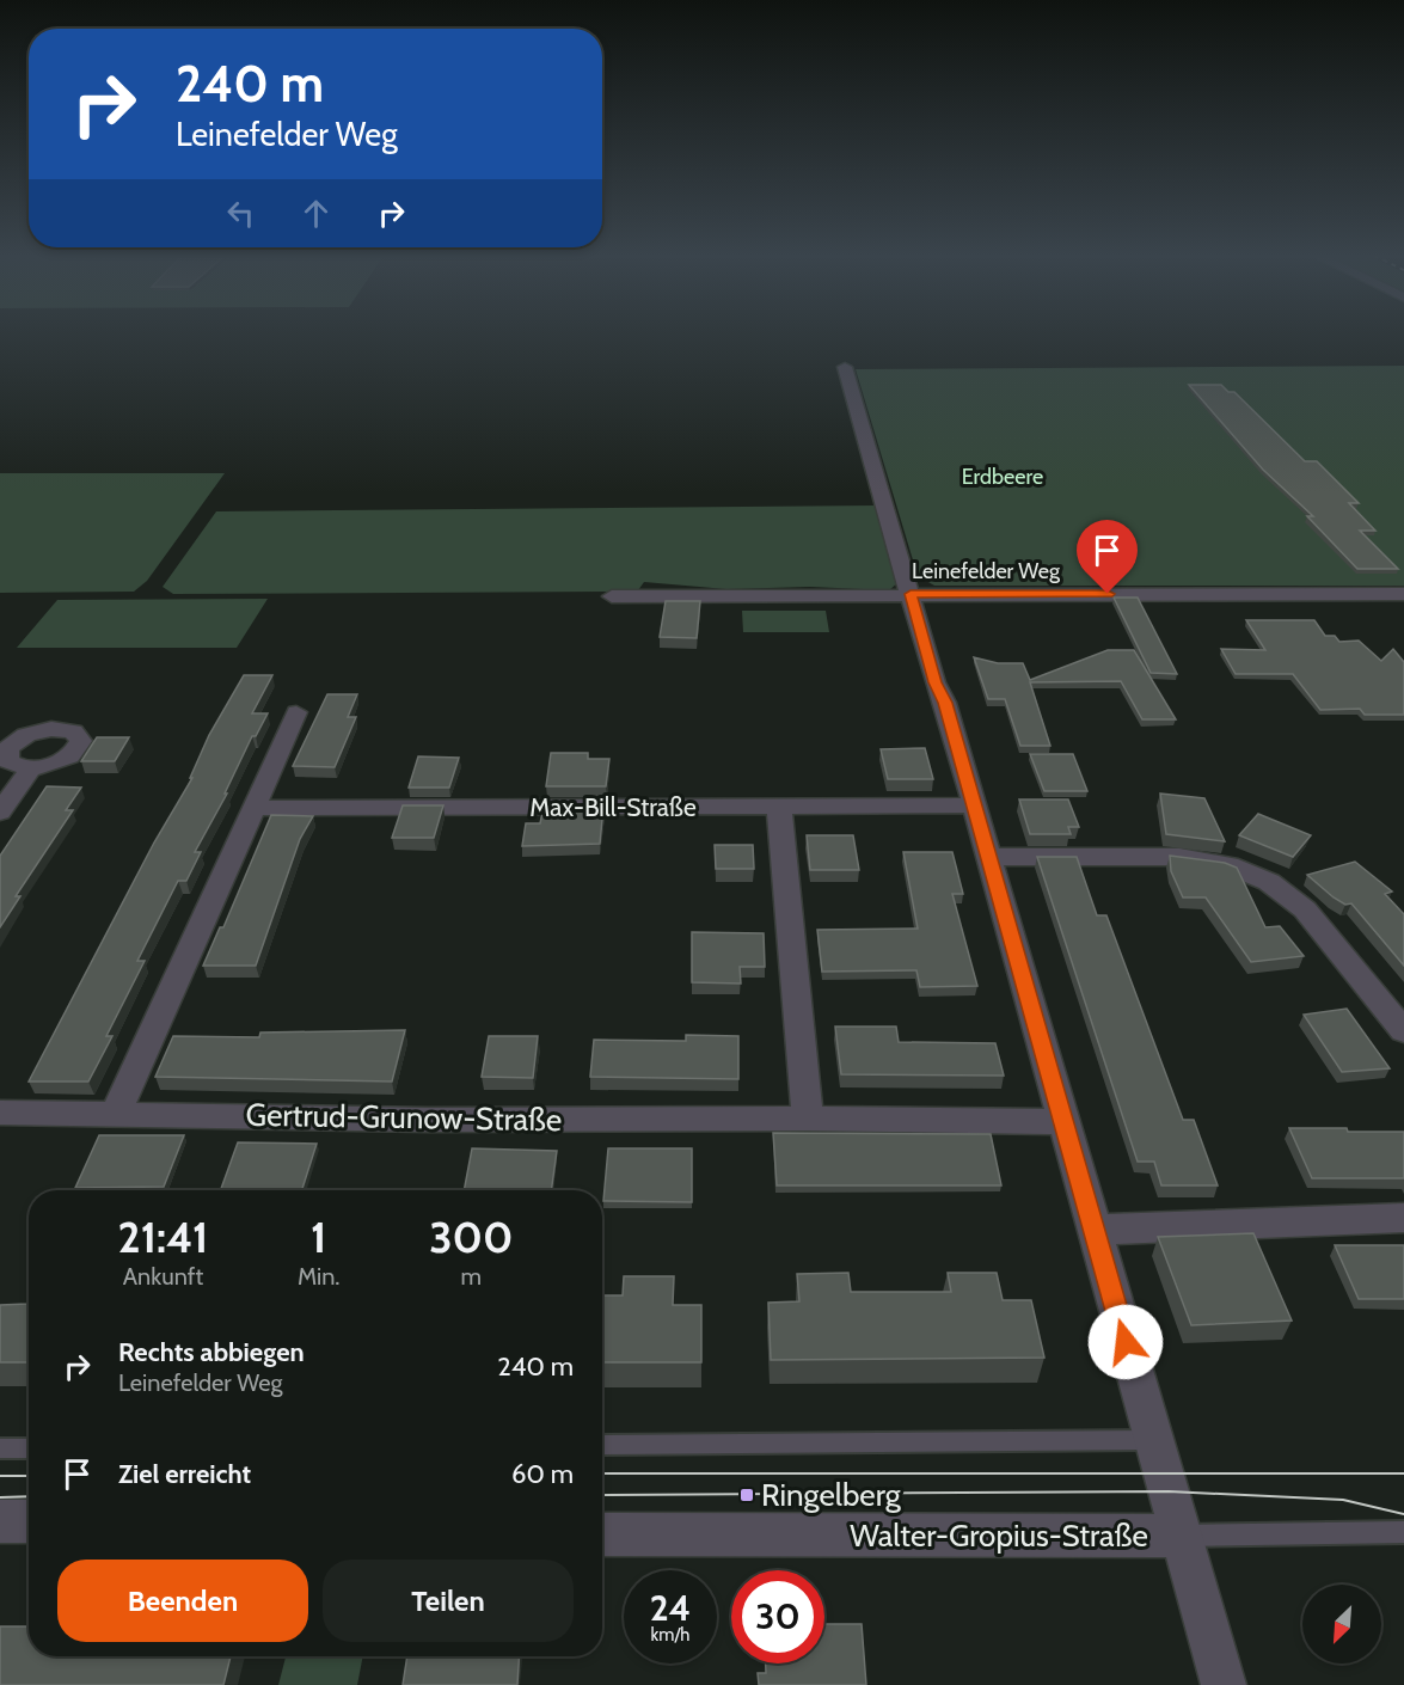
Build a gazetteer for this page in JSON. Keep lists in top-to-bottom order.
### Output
{
  "streets": {
    "street": [
      "Leinefelder Weg",
      "Max-Bill-Straße",
      "Gertrud-Grunow-Straße",
      "Walter-Gropius-Straße"
    ]
  },
  "parks": ["Erdbeere"],
  "places": {
    "transit": ["Ringelberg"]
  },
  "north": "bottom left",
  "page": {
    "turn": ["240 m", "Leinefelder Weg"],
    "eta": [
      "21:41",
      "Ankunft",
      "1",
      "Min.",
      "300",
      "m"
    ],
    "list": [
      {
        "name": "Rechts abbiegen",
        "note": "Leinefelder Weg",
        "value": "240 m"
      },
      {
        "name": "Ziel erreicht",
        "value": "60 m"
      }
    ],
    "buttons": ["Beenden", "Teilen"],
    "speed": "24 km/h",
    "limit": "30"
  }
}
